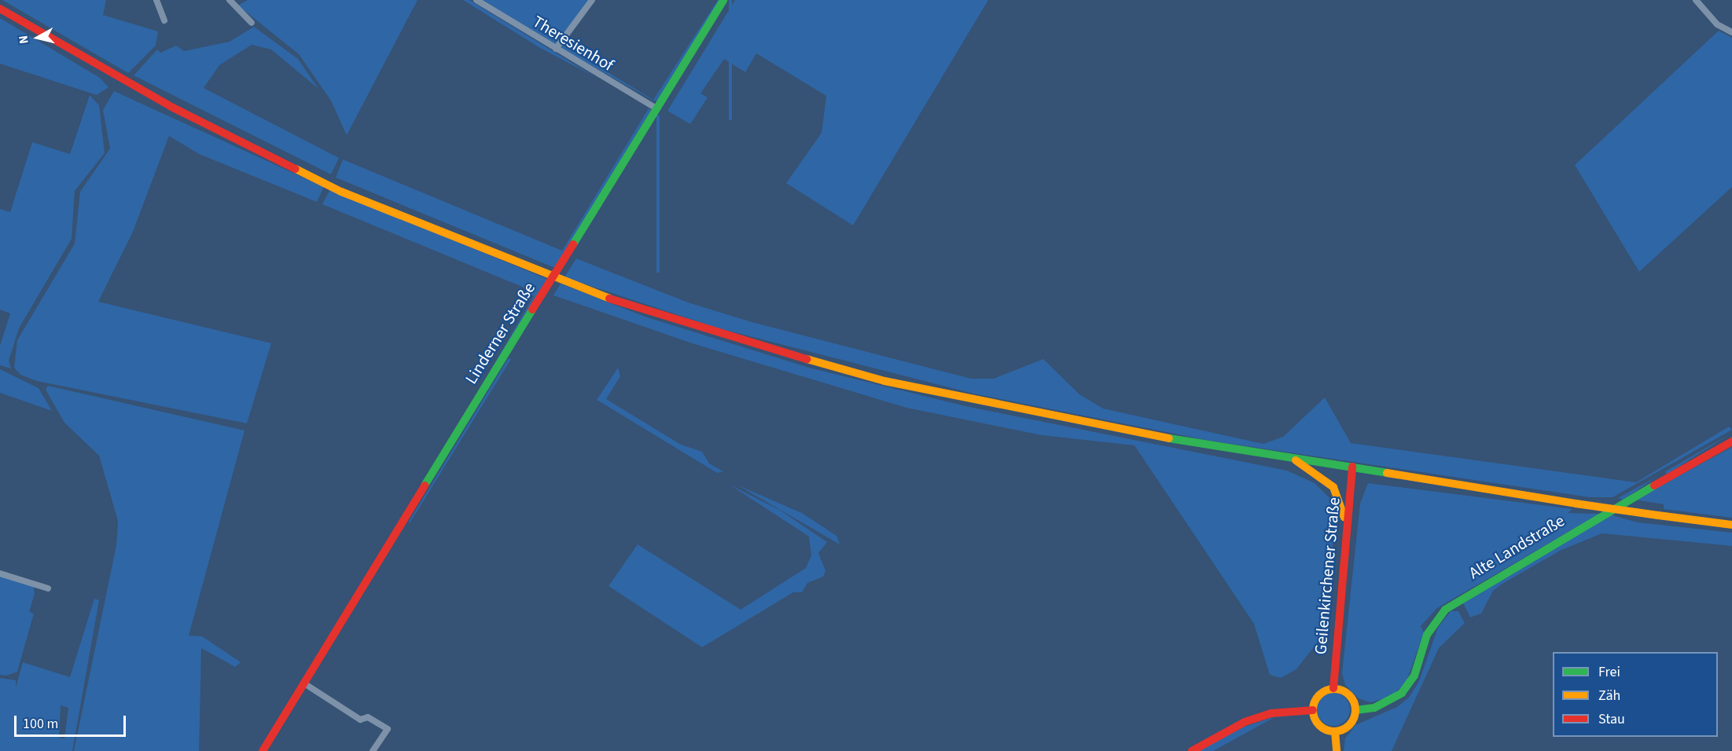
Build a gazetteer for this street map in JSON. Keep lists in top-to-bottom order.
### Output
{
  "streets": {
    "main road": ["Linderner Straße", "Alte Landstraße", "Geilenkirchener Straße"],
    "street": ["Theresienhof"]
  },
  "crossings": [
    ["Theresienhof", "Linderner Straße"],
    ["Alte Landstraße", "Geilenkirchener Straße"]
  ],
  "legend": ["Frei", "Zäh", "Stau"],
  "scale_bar": "100 m",
  "north": "left"
}
